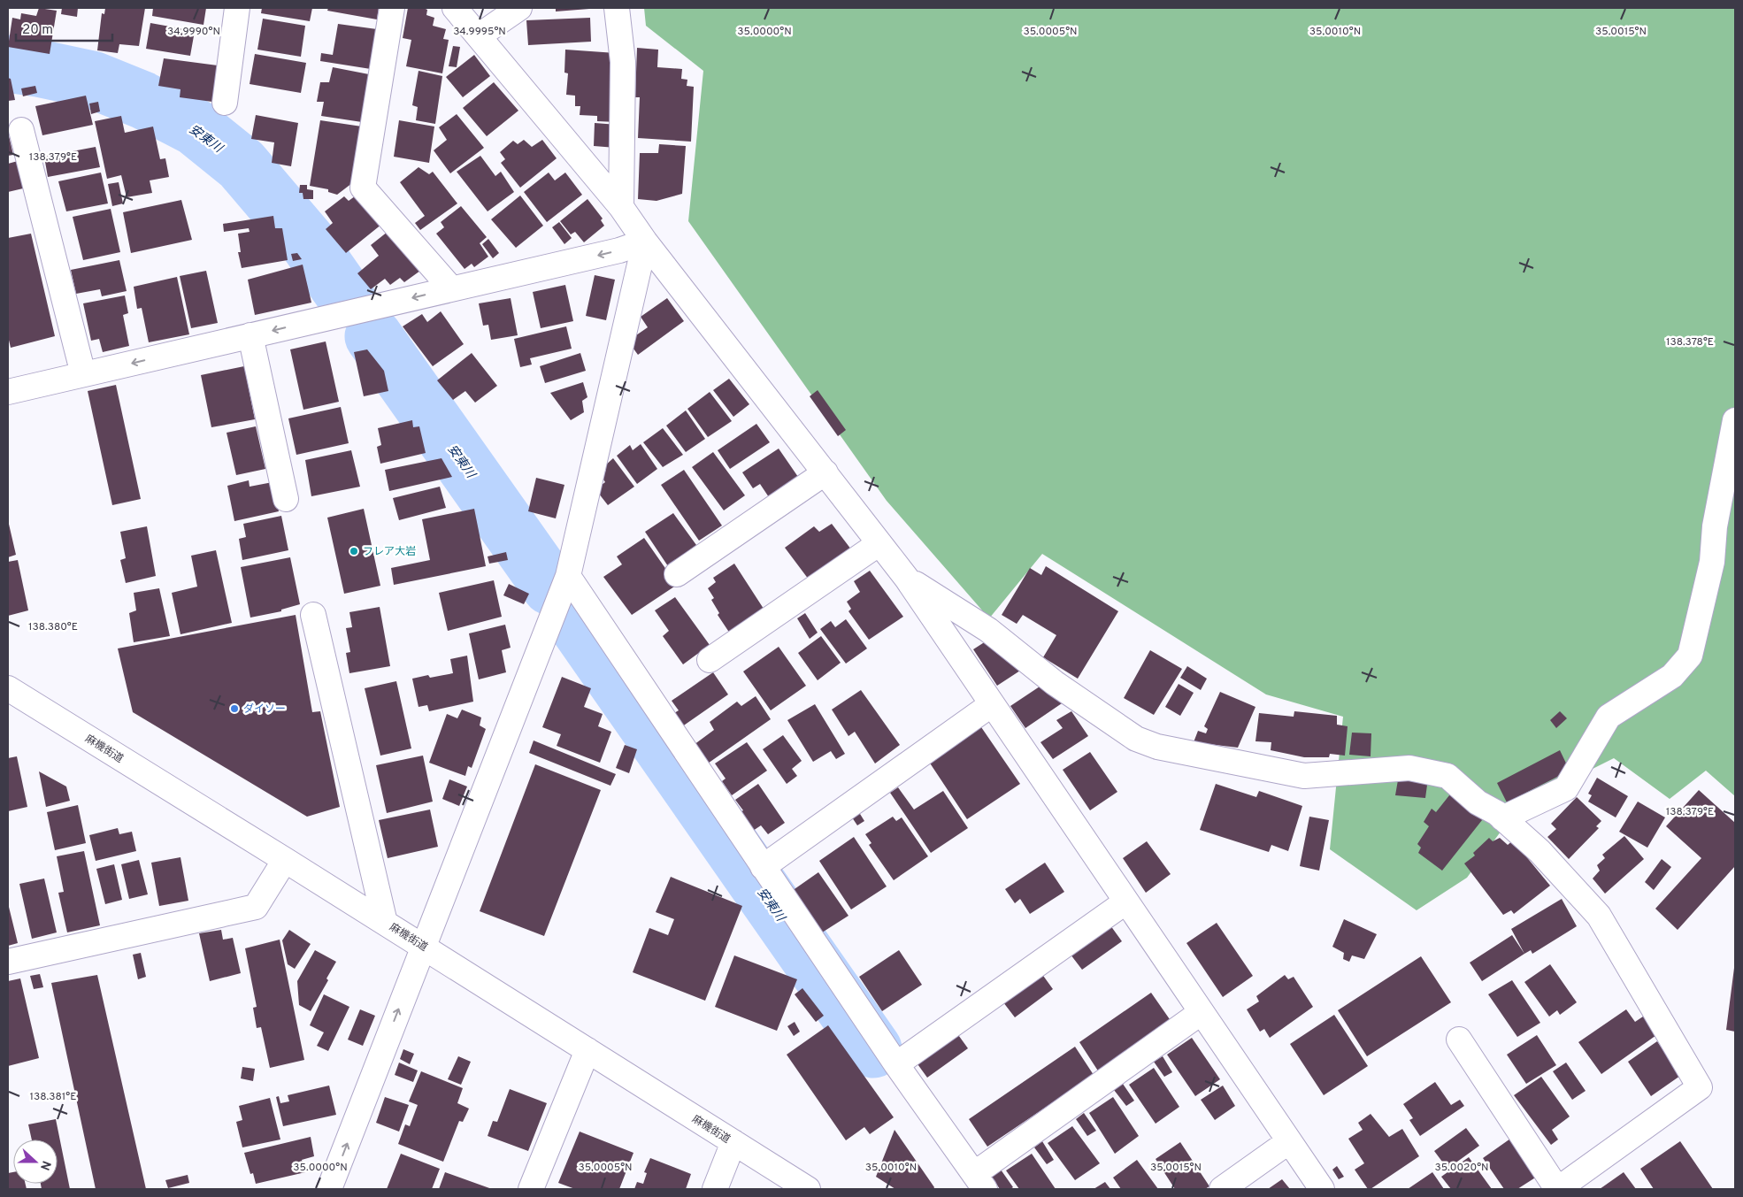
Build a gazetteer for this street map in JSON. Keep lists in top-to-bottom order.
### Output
{
  "streets": {
    "street": ["麻機街道"]
  },
  "water": ["安東川"],
  "places": ["フレア大岩", "ダイソー"],
  "scale_bar": "20 m",
  "north": "right",
  "coordinates": [
    "34.9990°N",
    "34.9995°N",
    "35.0000°N",
    "35.0005°N",
    "35.0010°N",
    "35.0015°N",
    "138.379°E",
    "138.378°E",
    "138.380°E",
    "138.381°E",
    "35.0020°N"
  ]
}
